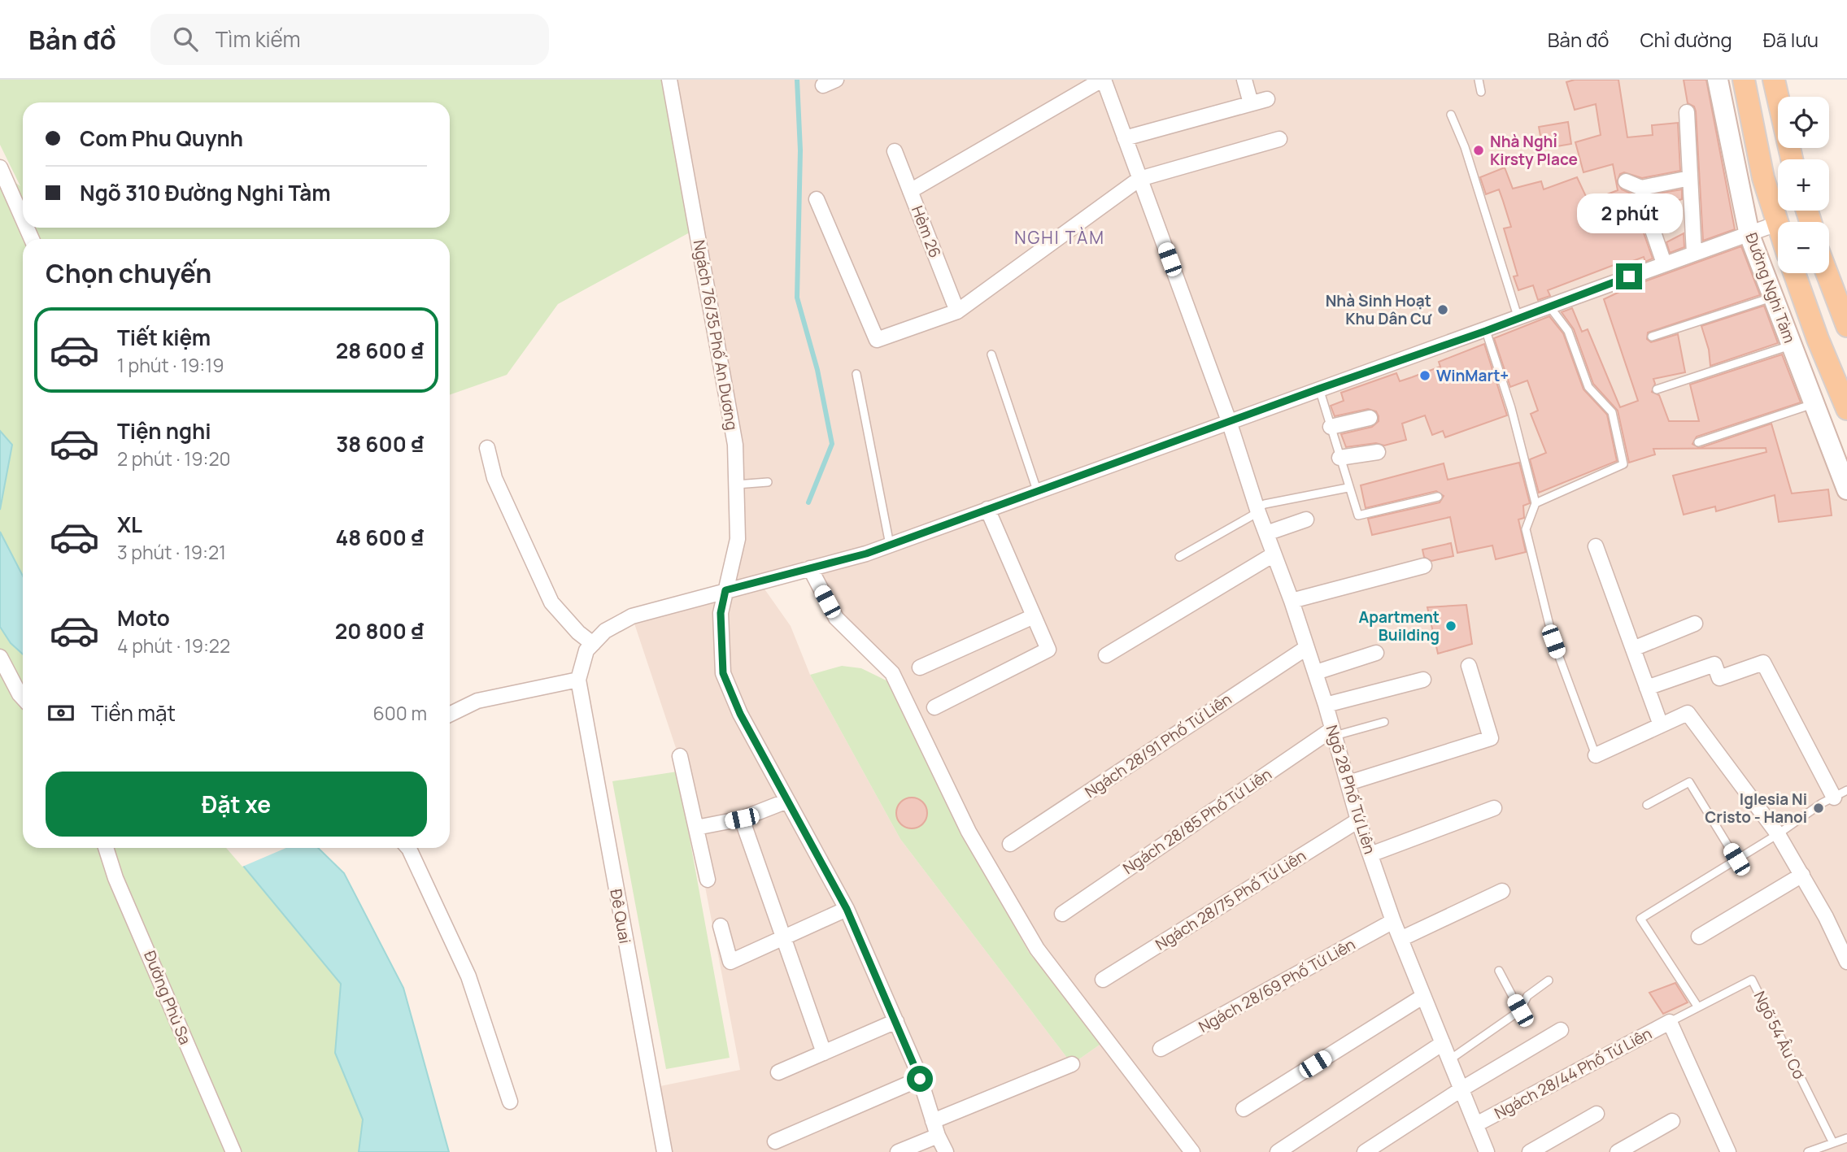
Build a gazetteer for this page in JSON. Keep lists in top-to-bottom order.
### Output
{
  "streets": {
    "main road": ["Đường Nghi Tàm"],
    "street": [
      "Hẻm 26",
      "Ngách 76/35 Phố An Dương",
      "Ngách 28/91 Phố Tứ Liên",
      "Ngõ 28 Phố Tứ Liên",
      "Ngách 28/85 Phố Tứ Liên",
      "Ngách 28/75 Phố Tứ Liên",
      "Đê Quai",
      "Ngách 28/69 Phố Tứ Liên",
      "Đường Phù Sa",
      "Ngách 28/44 Phố Tứ Liên"
    ],
    "lane": ["Ngõ 54 Âu Cơ"]
  },
  "crossings": [
    ["Ngách 28/91 Phố Tứ Liên", "Ngõ 28 Phố Tứ Liên"],
    ["Ngõ 28 Phố Tứ Liên", "Ngách 28/85 Phố Tứ Liên"],
    ["Ngõ 28 Phố Tứ Liên", "Ngách 28/75 Phố Tứ Liên"],
    ["Ngõ 28 Phố Tứ Liên", "Ngách 28/69 Phố Tứ Liên"],
    ["Ngõ 28 Phố Tứ Liên", "Ngách 28/44 Phố Tứ Liên"],
    ["Ngõ 54 Âu Cơ", "Ngách 28/44 Phố Tứ Liên"]
  ],
  "districts": ["NGHI TÀM"],
  "places": [
    "Nhà Nghỉ Kirsty Place",
    "Nhà Sinh Hoạt Khu Dân Cư",
    "WinMart+",
    "Apartment Building",
    "Iglesia Ni Cristo - Hanoi"
  ],
  "page": {
    "header": "Bản đồ",
    "search": "Tìm kiếm",
    "nav": ["Bản đồ", "Chỉ đường", "Đã lưu"],
    "map_buttons": ["+", "−"],
    "banner": ["Com Phu Quynh", "Ngõ 310 Đường Nghi Tàm"],
    "bubble": "2 phút",
    "heading": "Chọn chuyến",
    "list": [
      {
        "name": "Tiết kiệm",
        "note": "1 phút · 19:19",
        "value": "28 600 ₫"
      },
      {
        "name": "Tiện nghi",
        "note": "2 phút · 19:20",
        "value": "38 600 ₫"
      },
      {
        "name": "XL",
        "note": "3 phút · 19:21",
        "value": "48 600 ₫"
      },
      {
        "name": "Moto",
        "note": "4 phút · 19:22",
        "value": "20 800 ₫"
      }
    ],
    "pay": ["Tiền mặt", "600 m"],
    "buttons": "Đặt xe"
  }
}
